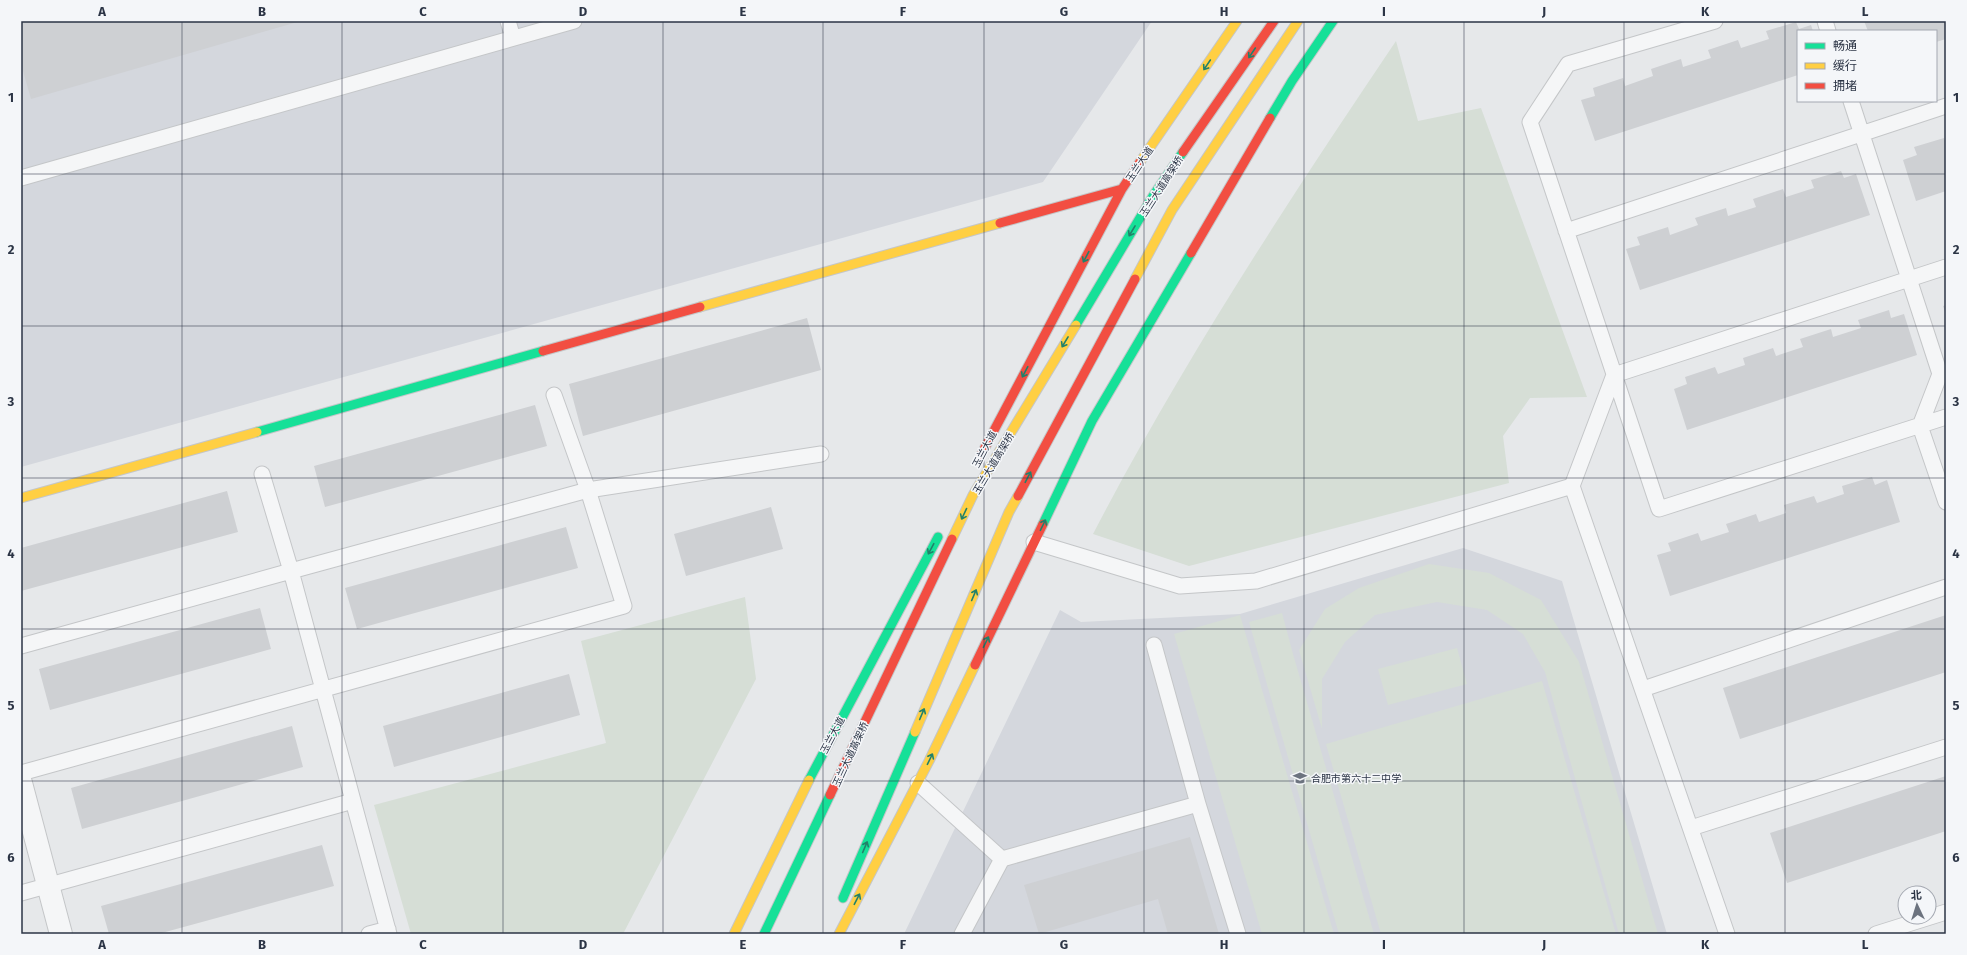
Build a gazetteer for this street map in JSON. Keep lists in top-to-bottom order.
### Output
{
  "streets": {
    "main road": ["玉兰大道", "玉兰大道高架桥"]
  },
  "places": {
    "school or university": ["合肥市第六十二中学"]
  },
  "legend": ["畅通", "缓行", "拥堵"],
  "north": "top",
  "grid": {
    "columns": [
      "A",
      "B",
      "C",
      "D",
      "E",
      "F",
      "G",
      "H",
      "I",
      "J",
      "K",
      "L"
    ],
    "rows": [
      "1",
      "2",
      "3",
      "4",
      "5",
      "6"
    ]
  }
}
